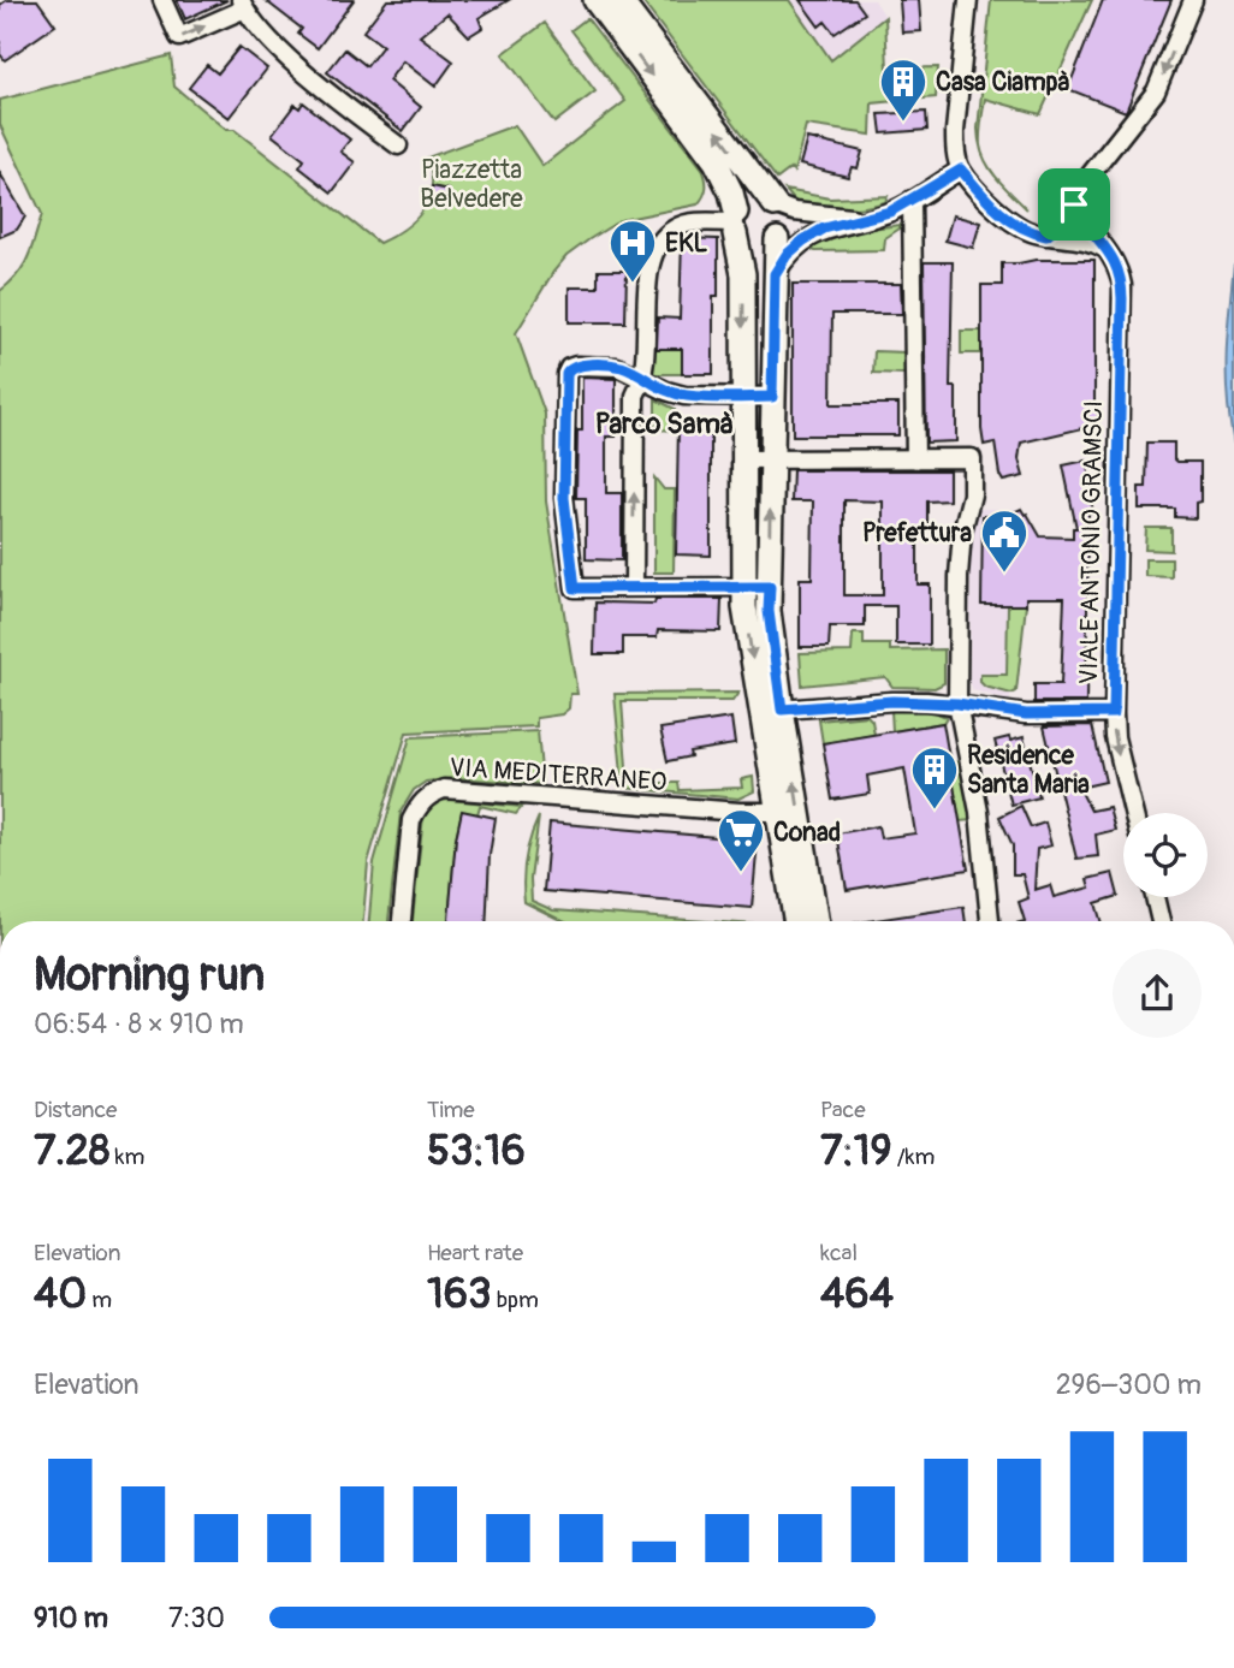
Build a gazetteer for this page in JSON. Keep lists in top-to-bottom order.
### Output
{
  "streets": {
    "street": ["VIALE ANTONIO GRAMSCI", "VIA MEDITERRANEO"]
  },
  "districts": ["Parco Samà"],
  "parks": ["Piazzetta Belvedere"],
  "places": {
    "building": ["Casa Ciampà", "Residence Santa Maria"],
    "hospital": ["EKL"],
    "public building": ["Prefettura"],
    "supermarket": ["Conad"]
  },
  "page": {
    "heading": ["Morning run", "06:54 · 8 × 910 m"],
    "stats": [
      ["Distance", "7.28 km"],
      ["Time", "53:16"],
      ["Pace", "7:19 /km"],
      ["Elevation", "40 m"],
      ["Heart rate", "163 bpm"],
      ["kcal", "464"]
    ],
    "chart": ["Elevation", "296–300 m"],
    "list": [
      {
        "name": "910 m",
        "note": "7:30"
      }
    ]
  }
}
